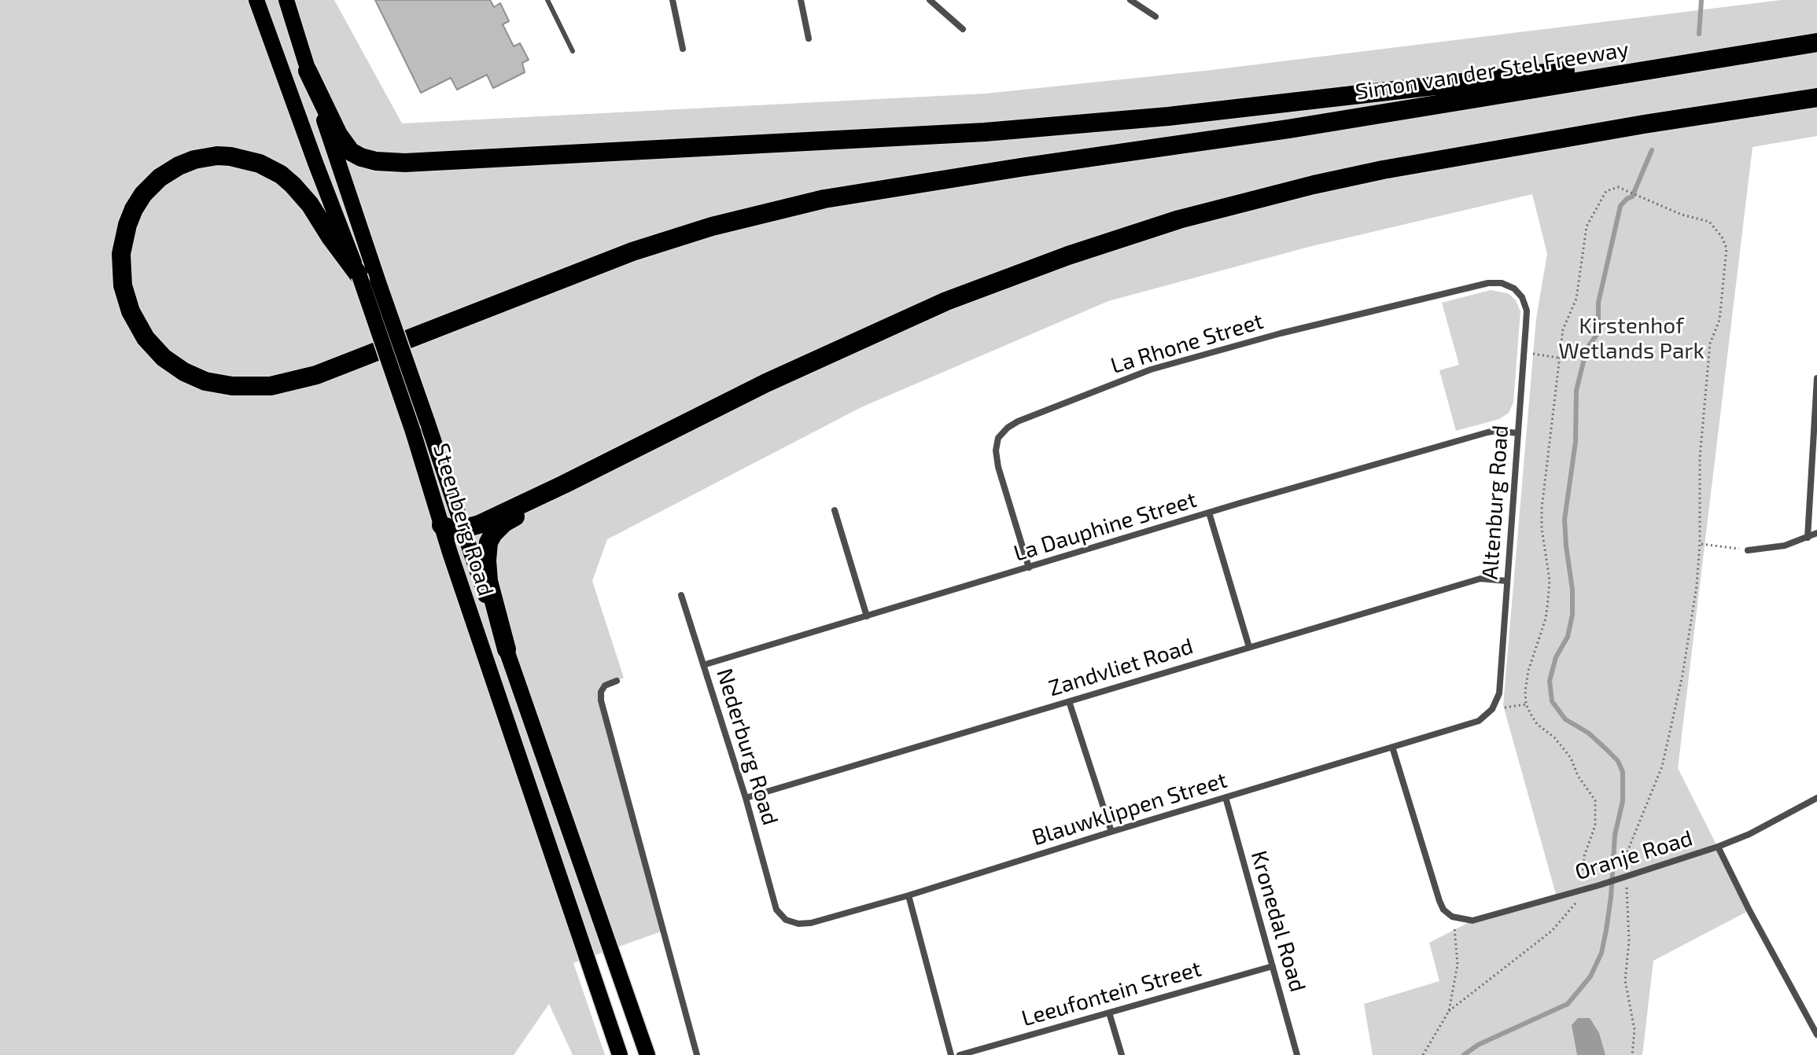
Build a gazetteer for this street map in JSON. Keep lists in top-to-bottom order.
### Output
{
  "streets": {
    "highway": ["Simon van der Stel Freeway"],
    "main road": ["Steenberg Road"],
    "street": [
      "La Rhone Street",
      "Altenburg Road",
      "La Dauphine Street",
      "Zandvliet Road",
      "Nederburg Road",
      "Blauwklippen Street",
      "Oranje Road",
      "Kronedal Road",
      "Leeufontein Street"
    ]
  },
  "crossings": [
    ["Simon van der Stel Freeway", "Steenberg Road"],
    ["La Rhone Street", "Altenburg Road"],
    ["La Rhone Street", "La Dauphine Street"],
    ["Altenburg Road", "La Dauphine Street"],
    ["Altenburg Road", "Zandvliet Road"],
    ["Altenburg Road", "Blauwklippen Street"],
    ["La Dauphine Street", "Nederburg Road"],
    ["Zandvliet Road", "Nederburg Road"],
    ["Nederburg Road", "Blauwklippen Street"],
    ["Blauwklippen Street", "Kronedal Road"],
    ["Kronedal Road", "Leeufontein Street"]
  ],
  "parks": ["Kirstenhof Wetlands Park"]
}
